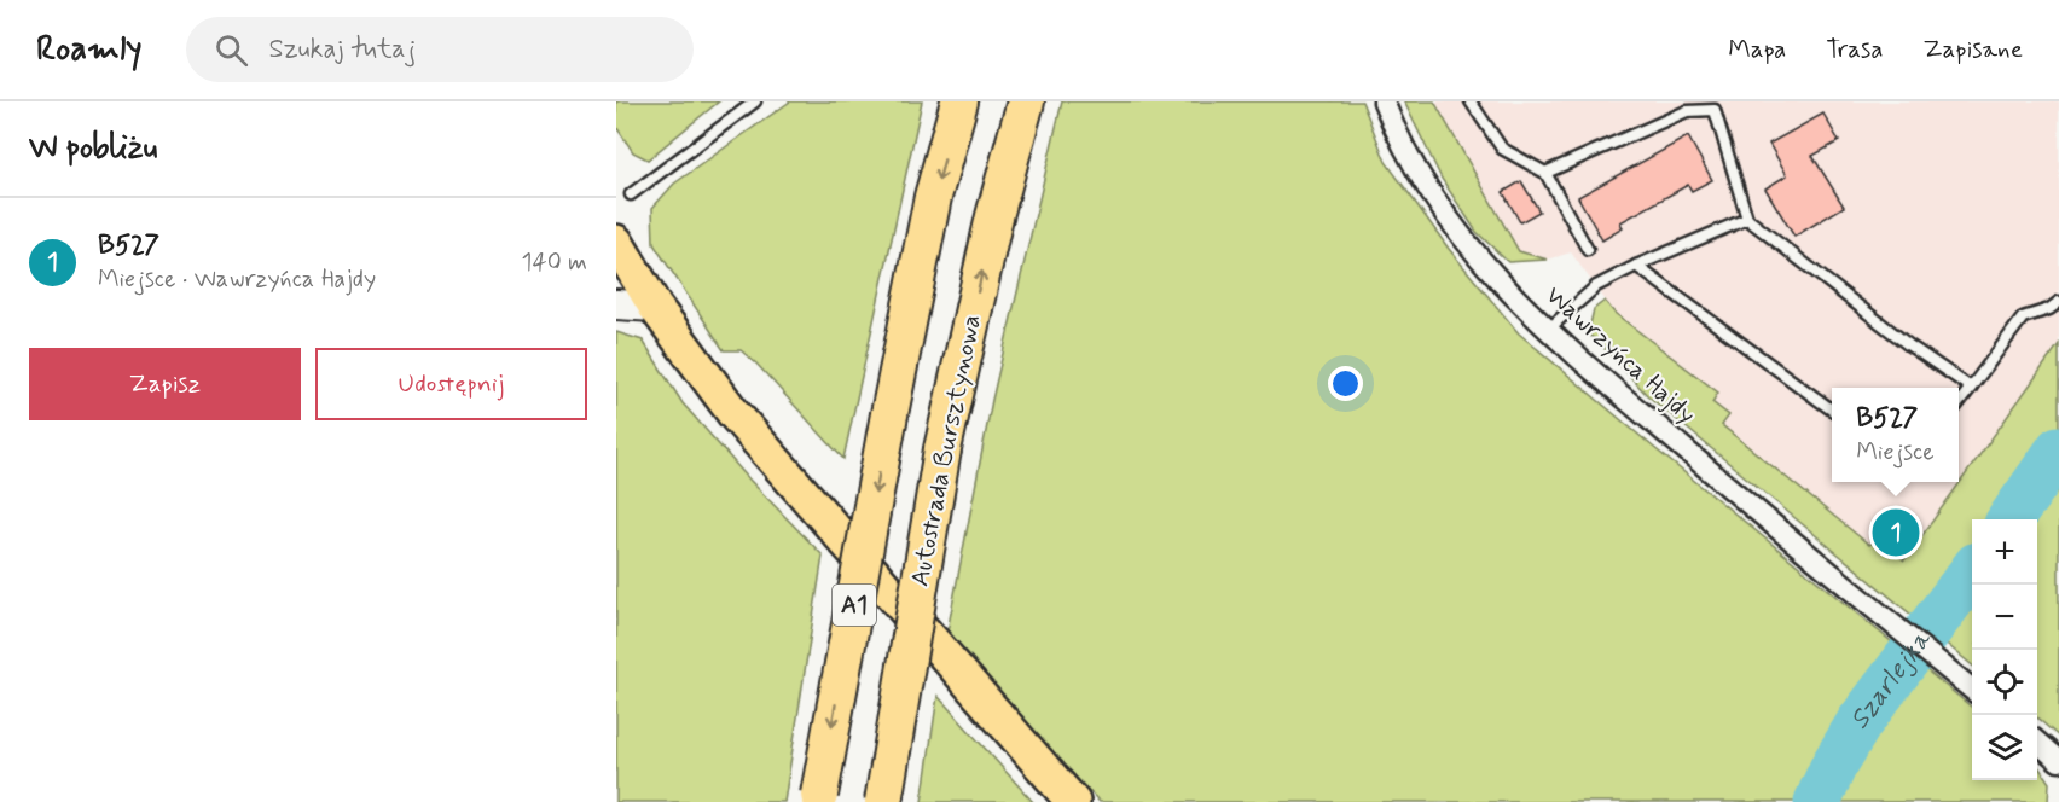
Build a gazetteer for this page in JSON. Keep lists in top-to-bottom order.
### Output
{
  "streets": {
    "highway": ["Autostrada Bursztynowa", "A1"],
    "street": ["Wawrzyńca Hajdy"]
  },
  "water": ["Szarlejka"],
  "page": {
    "header": "Roamly",
    "search": "Szukaj tutaj",
    "nav": ["Mapa", "Trasa", "Zapisane"],
    "heading": "W pobliżu",
    "list": [
      {
        "mark": "1",
        "name": "B527",
        "note": "Miejsce · Wawrzyńca Hajdy",
        "value": "140 m"
      }
    ],
    "buttons": ["Zapisz", "Udostępnij"],
    "popup": ["B527", "Miejsce"],
    "pins": "1",
    "map_buttons": ["+", "−"]
  }
}
